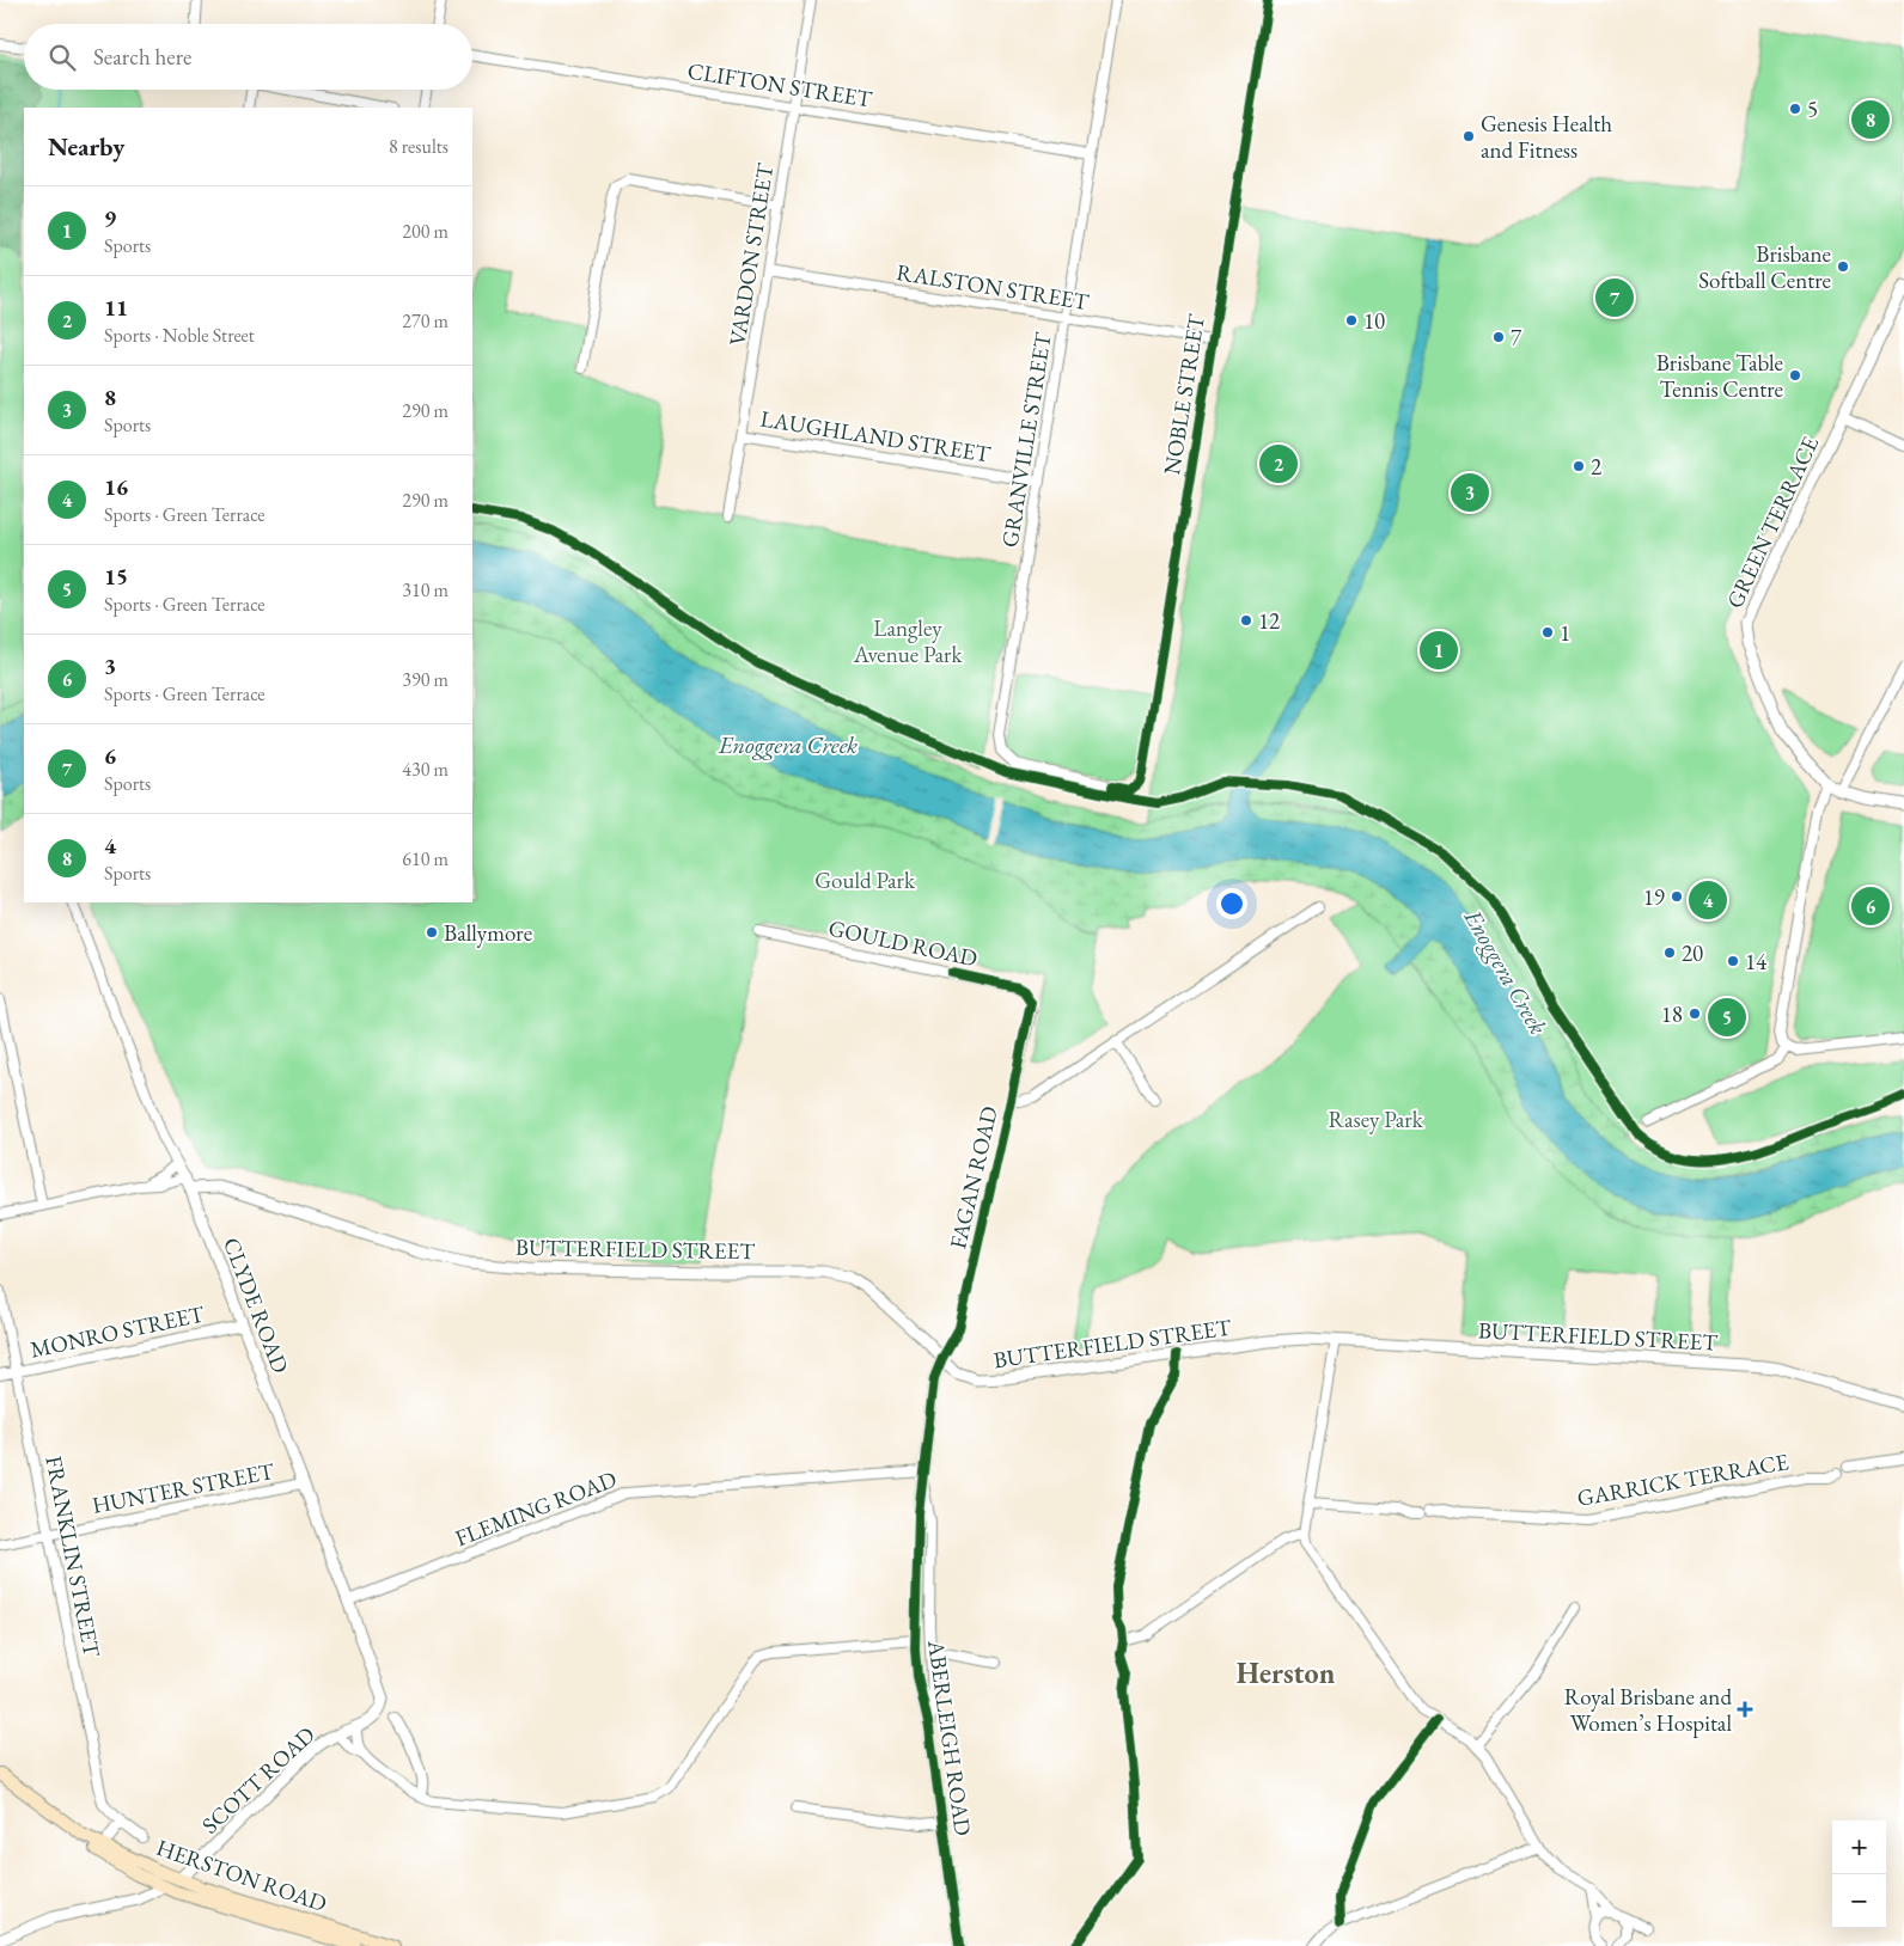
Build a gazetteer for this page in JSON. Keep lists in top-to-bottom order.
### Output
{
  "streets": {
    "main road": ["HERSTON ROAD"],
    "street": [
      "CLIFTON STREET",
      "VARDON STREET",
      "RALSTON STREET",
      "NOBLE STREET",
      "LAUGHLAND STREET",
      "GRANVILLE STREET",
      "GREEN TERRACE",
      "GOULD ROAD",
      "FAGAN ROAD",
      "BUTTERFIELD STREET",
      "CLYDE ROAD",
      "MONRO STREET",
      "GARRICK TERRACE",
      "HUNTER STREET",
      "FLEMING ROAD",
      "FRANKLIN STREET",
      "ABERLEIGH ROAD",
      "SCOTT ROAD"
    ]
  },
  "crossings": [
    ["CLIFTON STREET", "VARDON STREET"],
    ["CLIFTON STREET", "GRANVILLE STREET"],
    ["VARDON STREET", "RALSTON STREET"],
    ["VARDON STREET", "LAUGHLAND STREET"],
    ["RALSTON STREET", "NOBLE STREET"],
    ["RALSTON STREET", "GRANVILLE STREET"],
    ["NOBLE STREET", "GRANVILLE STREET"],
    ["LAUGHLAND STREET", "GRANVILLE STREET"],
    ["GOULD ROAD", "FAGAN ROAD"],
    ["FAGAN ROAD", "BUTTERFIELD STREET"],
    ["FAGAN ROAD", "ABERLEIGH ROAD"],
    ["BUTTERFIELD STREET", "CLYDE ROAD"],
    ["BUTTERFIELD STREET", "ABERLEIGH ROAD"],
    ["CLYDE ROAD", "MONRO STREET"],
    ["CLYDE ROAD", "HUNTER STREET"],
    ["CLYDE ROAD", "FLEMING ROAD"],
    ["CLYDE ROAD", "SCOTT ROAD"],
    ["MONRO STREET", "FRANKLIN STREET"],
    ["HUNTER STREET", "FRANKLIN STREET"],
    ["FLEMING ROAD", "ABERLEIGH ROAD"],
    ["ABERLEIGH ROAD", "SCOTT ROAD"],
    ["SCOTT ROAD", "HERSTON ROAD"]
  ],
  "districts": ["Herston"],
  "water": ["Enoggera Creek"],
  "parks": ["Langley Avenue Park", "Gould Park", "Rasey Park"],
  "places": {
    "other": [
      "5",
      "Genesis Health and Fitness",
      "Brisbane Softball Centre",
      "10",
      "7",
      "Brisbane Table Tennis Centre",
      "2",
      "12",
      "1",
      "19",
      "Ballymore",
      "20",
      "14",
      "18"
    ],
    "health": ["Royal Brisbane and Women’s Hospital"]
  },
  "page": {
    "search": "Search here",
    "pins": [
      "8",
      "7",
      "2",
      "3",
      "1",
      "4",
      "6",
      "5"
    ],
    "heading": ["Nearby", "8 results"],
    "list": [
      {
        "mark": "1",
        "name": "9",
        "note": "Sports",
        "value": "200 m"
      },
      {
        "mark": "2",
        "name": "11",
        "note": "Sports · Noble Street",
        "value": "270 m"
      },
      {
        "mark": "3",
        "name": "8",
        "note": "Sports",
        "value": "290 m"
      },
      {
        "mark": "4",
        "name": "16",
        "note": "Sports · Green Terrace",
        "value": "290 m"
      },
      {
        "mark": "5",
        "name": "15",
        "note": "Sports · Green Terrace",
        "value": "310 m"
      },
      {
        "mark": "6",
        "name": "3",
        "note": "Sports · Green Terrace",
        "value": "390 m"
      },
      {
        "mark": "7",
        "name": "6",
        "note": "Sports",
        "value": "430 m"
      },
      {
        "mark": "8",
        "name": "4",
        "note": "Sports",
        "value": "610 m"
      }
    ],
    "map_buttons": ["+", "−"]
  }
}
